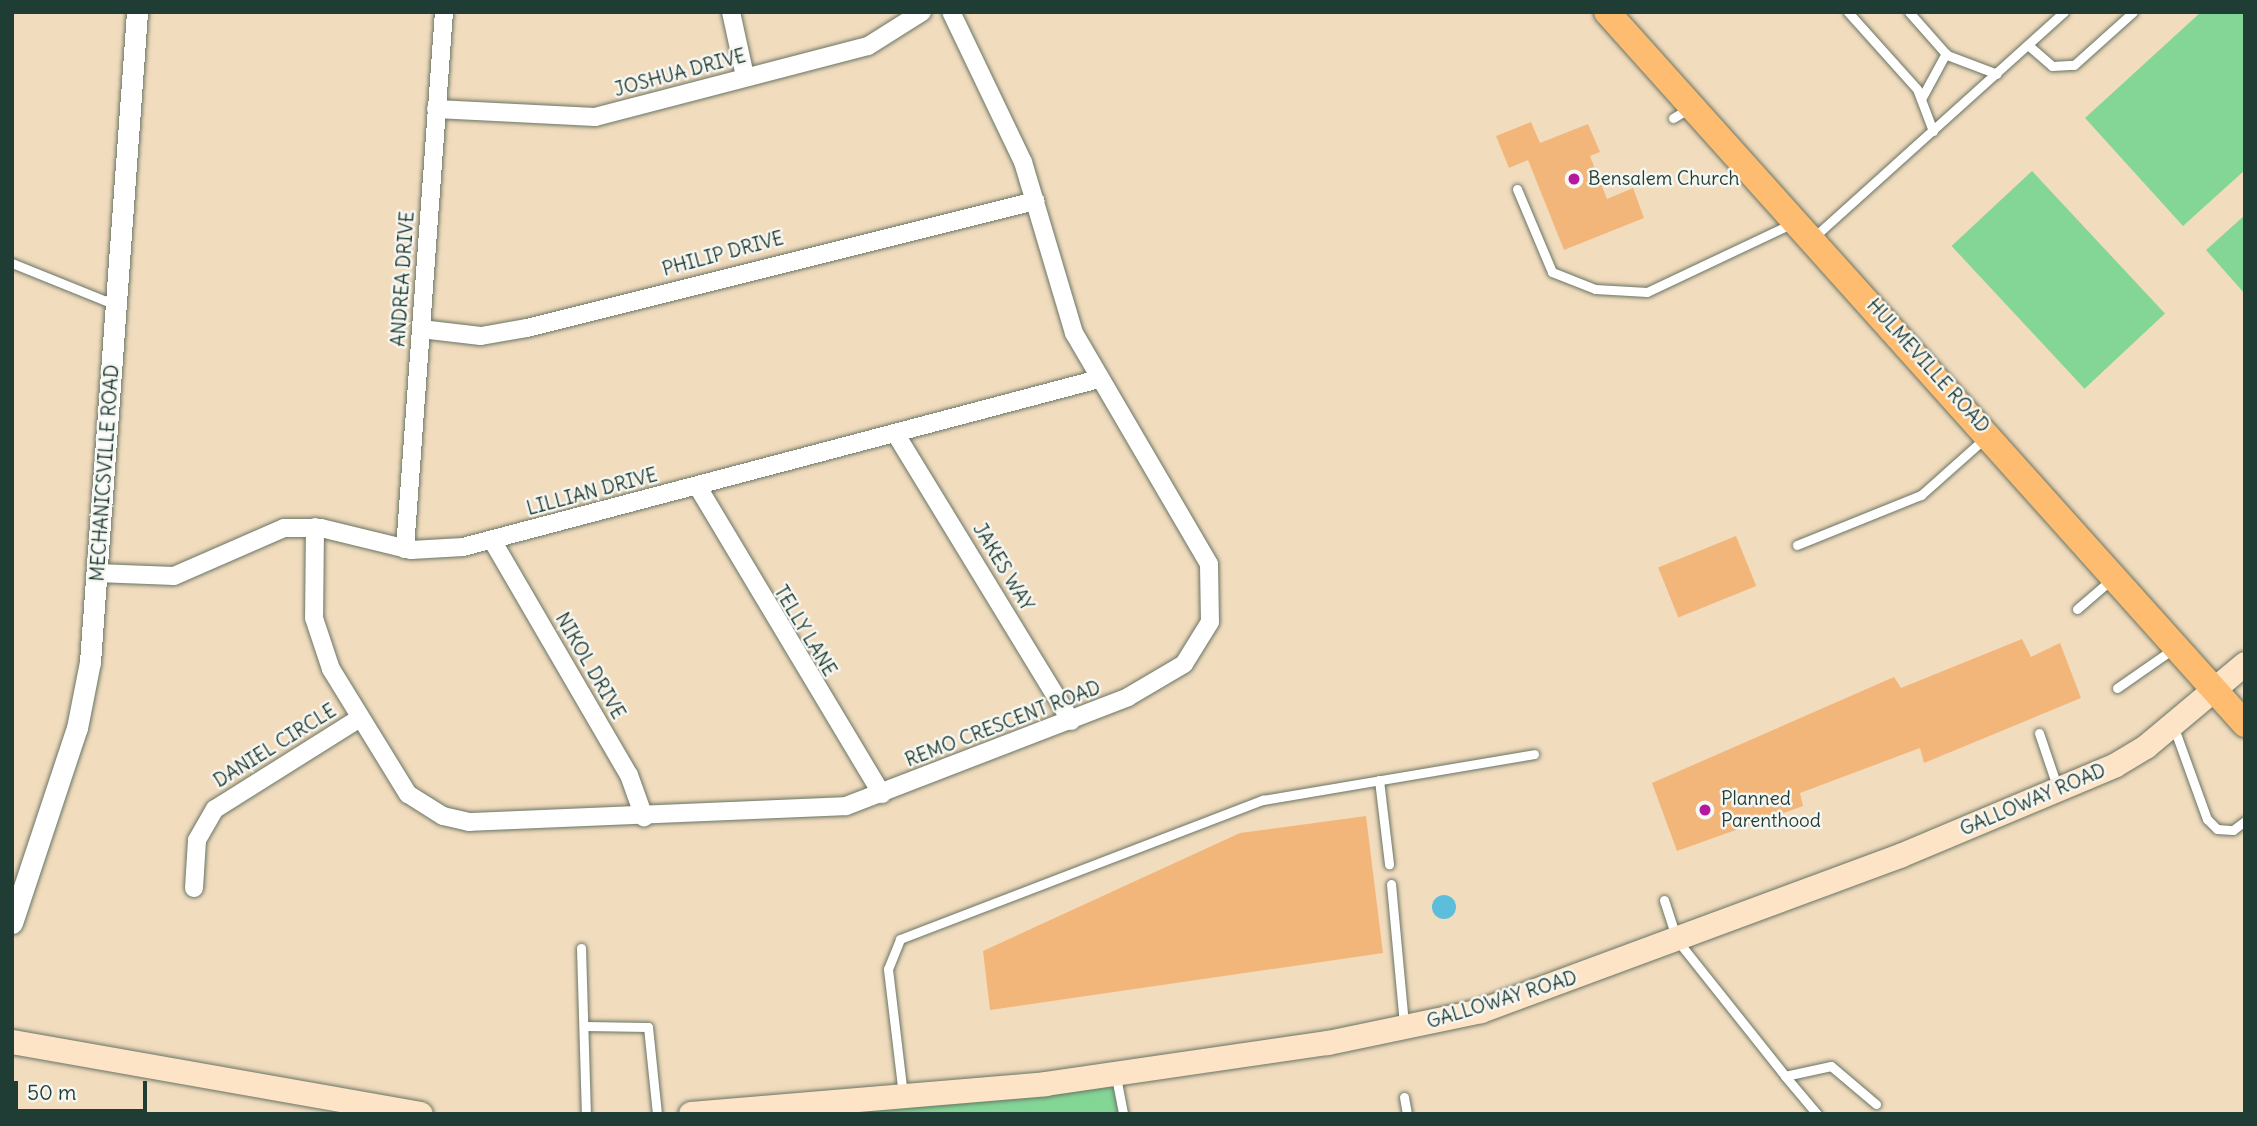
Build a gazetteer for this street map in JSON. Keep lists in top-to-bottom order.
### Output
{
  "streets": {
    "main road": ["HULMEVILLE ROAD", "GALLOWAY ROAD"],
    "street": [
      "JOSHUA DRIVE",
      "PHILIP DRIVE",
      "ANDREA DRIVE",
      "MECHANICSVILLE ROAD",
      "LILLIAN DRIVE",
      "JAKES WAY",
      "TELLY LANE",
      "NIKOL DRIVE",
      "REMO CRESCENT ROAD",
      "DANIEL CIRCLE"
    ]
  },
  "crossings": [
    ["JOSHUA DRIVE", "ANDREA DRIVE"],
    ["PHILIP DRIVE", "ANDREA DRIVE"],
    ["PHILIP DRIVE", "REMO CRESCENT ROAD"],
    ["ANDREA DRIVE", "LILLIAN DRIVE"],
    ["HULMEVILLE ROAD", "GALLOWAY ROAD"],
    ["MECHANICSVILLE ROAD", "LILLIAN DRIVE"],
    ["LILLIAN DRIVE", "JAKES WAY"],
    ["LILLIAN DRIVE", "TELLY LANE"],
    ["LILLIAN DRIVE", "NIKOL DRIVE"],
    ["LILLIAN DRIVE", "REMO CRESCENT ROAD"],
    ["JAKES WAY", "REMO CRESCENT ROAD"],
    ["TELLY LANE", "REMO CRESCENT ROAD"],
    ["NIKOL DRIVE", "REMO CRESCENT ROAD"],
    ["REMO CRESCENT ROAD", "DANIEL CIRCLE"]
  ],
  "places": ["Bensalem Church", "Planned Parenthood"],
  "scale_bar": "50 m"
}
